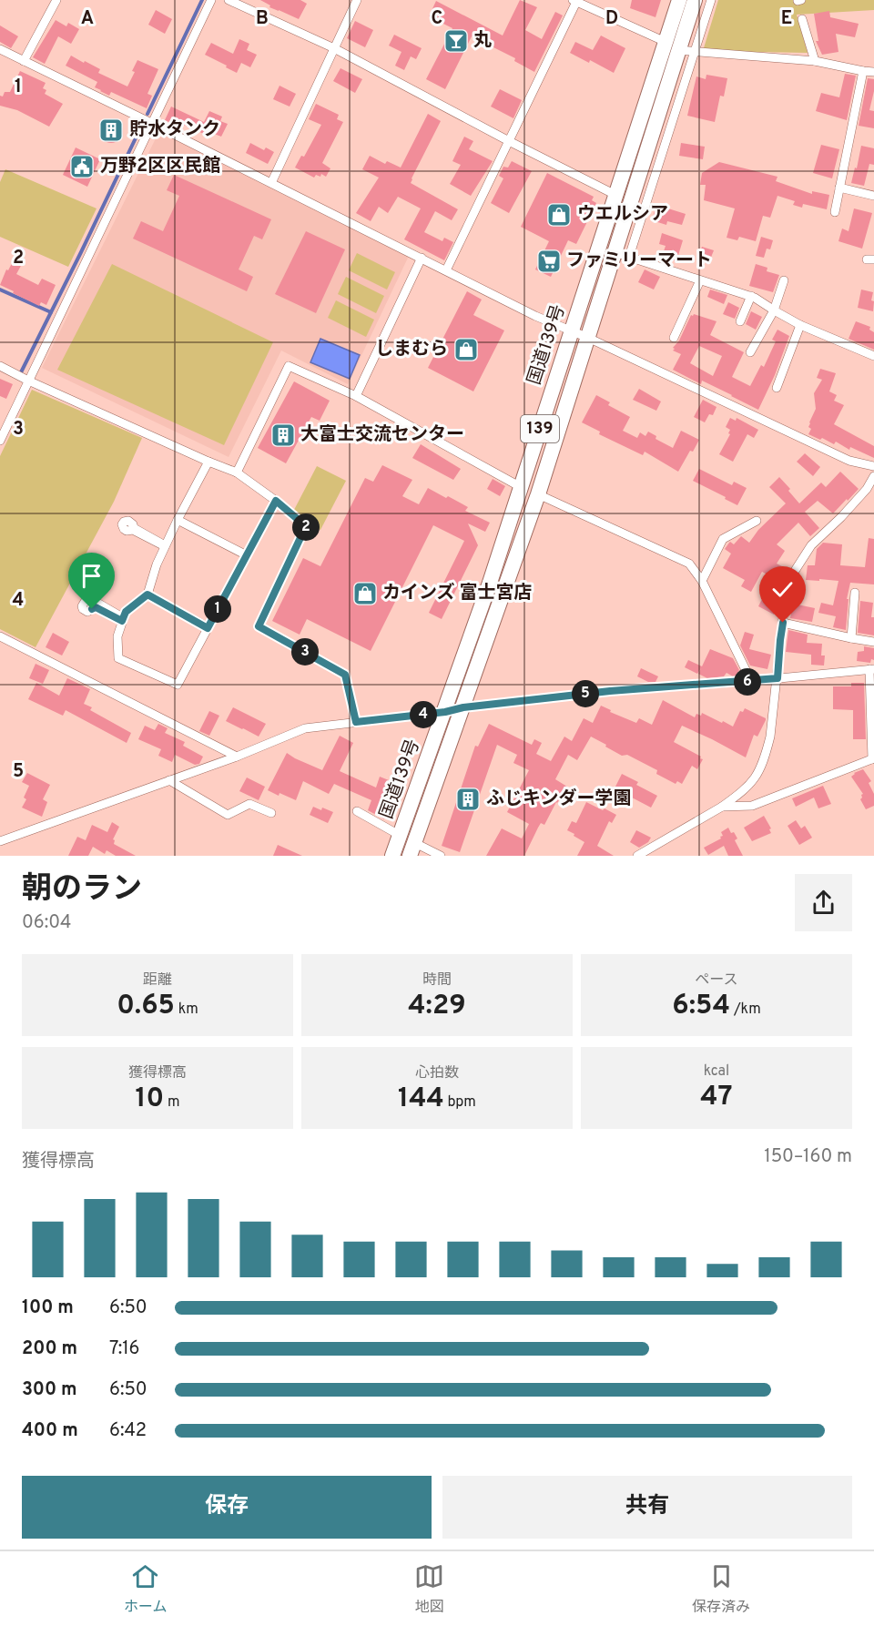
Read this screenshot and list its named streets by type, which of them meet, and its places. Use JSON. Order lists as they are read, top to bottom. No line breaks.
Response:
{"streets":{"highway":["国道139号","139"]},"places":{"bar":["丸"],"building":["貯水タンク","大富士交流センター","ふじキンダー学園"],"public building":["万野2区区民館"],"shop":["ウエルシア","しまむら","カインズ 富士宮店"],"supermarket":["ファミリーマート"]},"page":{"pins":["2","1","3","6","5","4"],"heading":["朝のラン","06:04"],"stats":[["距離","0.65 km"],["時間","4:29"],["ペース","6:54 /km"],["獲得標高","10 m"],["心拍数","144 bpm"],["kcal","47"]],"chart":["獲得標高","150–160 m"],"list":[{"name":"100 m","note":"6:50"},{"name":"200 m","note":"7:16"},{"name":"300 m","note":"6:50"},{"name":"400 m","note":"6:42"}],"buttons":["保存","共有"],"tabs":["ホーム","地図","保存済み"]},"grid":{"columns":["A","B","C","D","E"],"rows":["1","2","3","4","5"]}}
